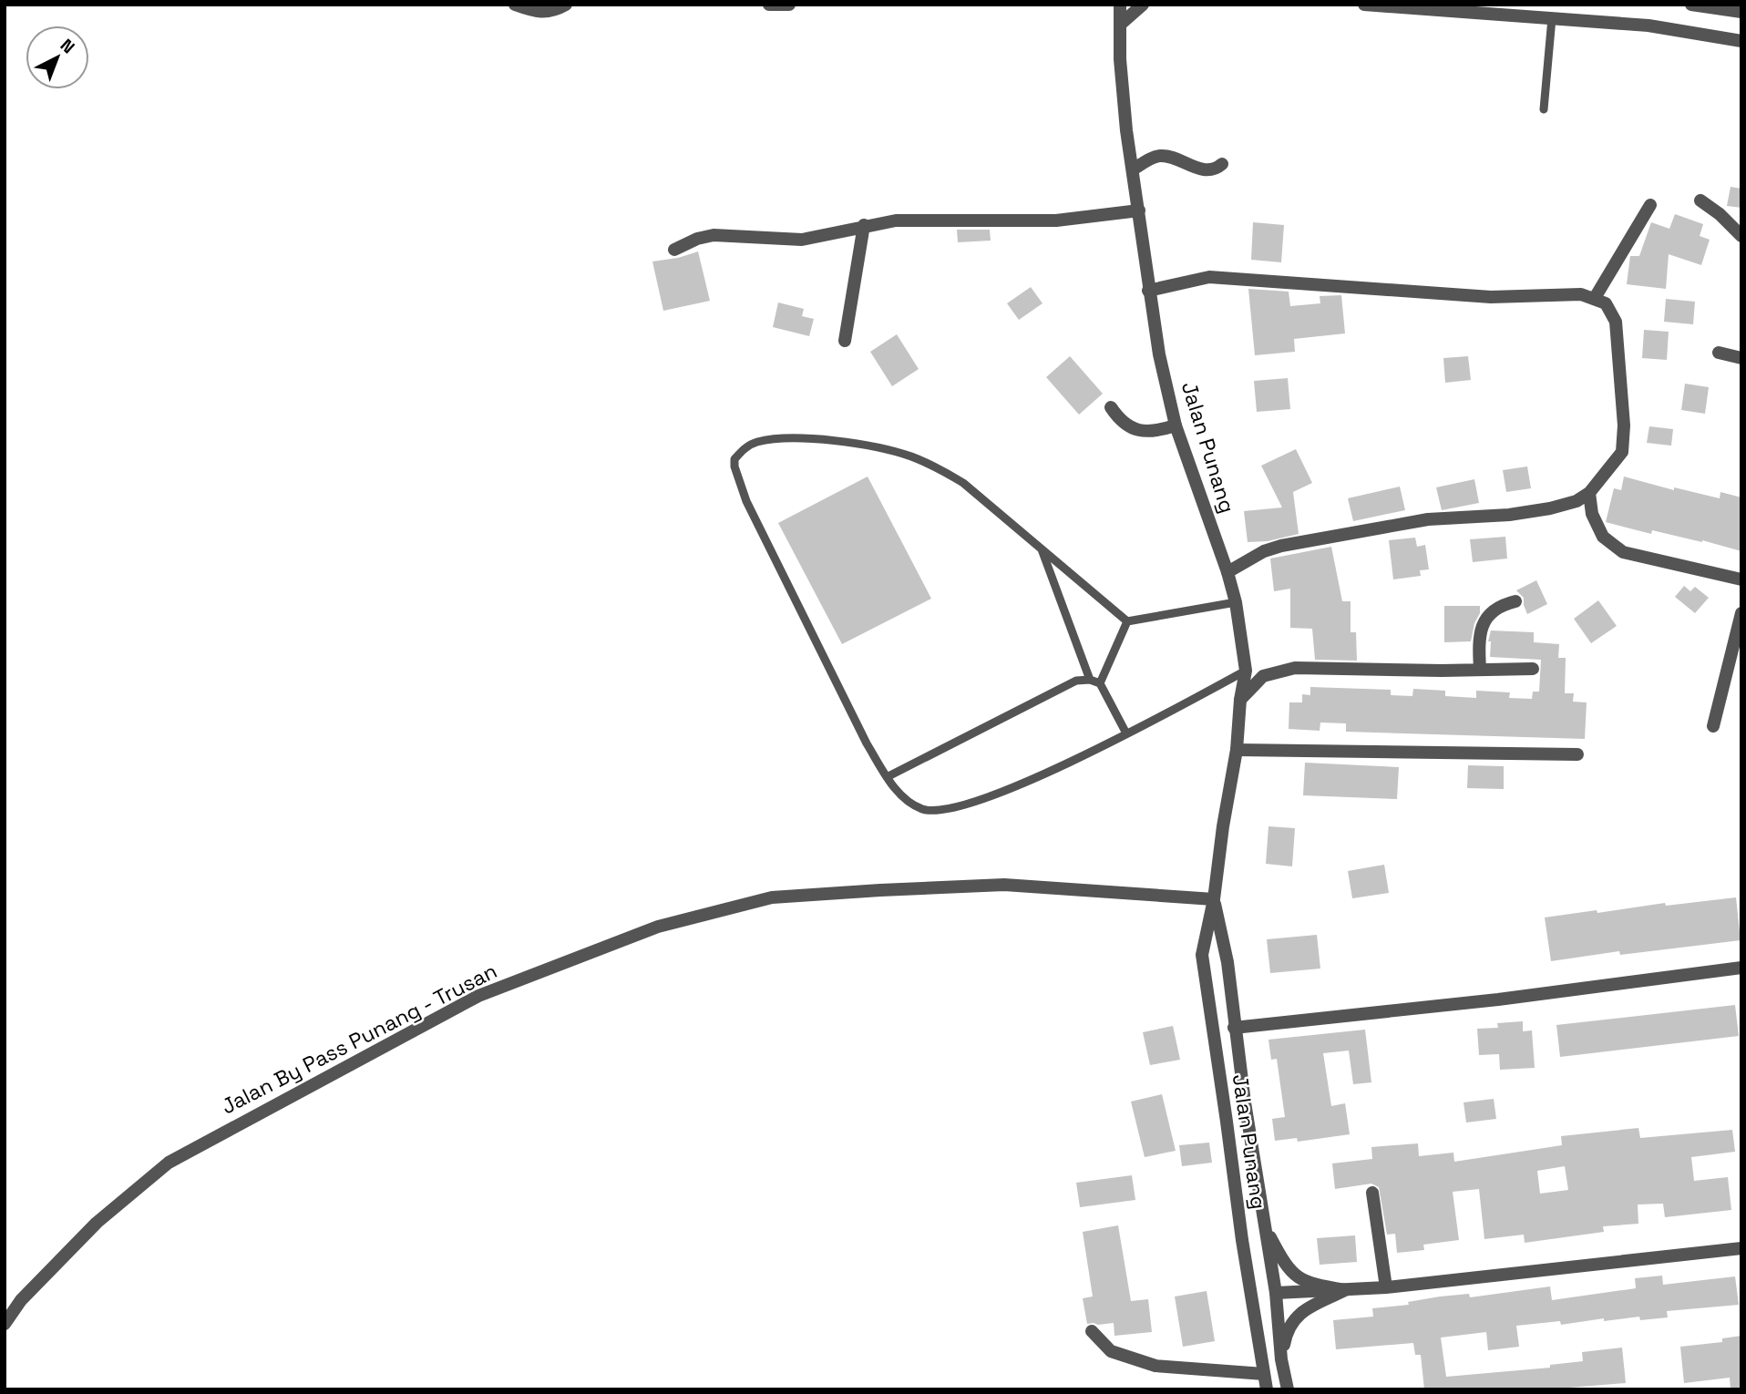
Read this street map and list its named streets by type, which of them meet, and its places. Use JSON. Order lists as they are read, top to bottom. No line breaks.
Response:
{"streets":{"street":["Jalan Punang","Jalan By Pass Punang - Trusan"]},"crossings":[["Jalan Punang","Jalan By Pass Punang - Trusan"]],"north":"top right"}
